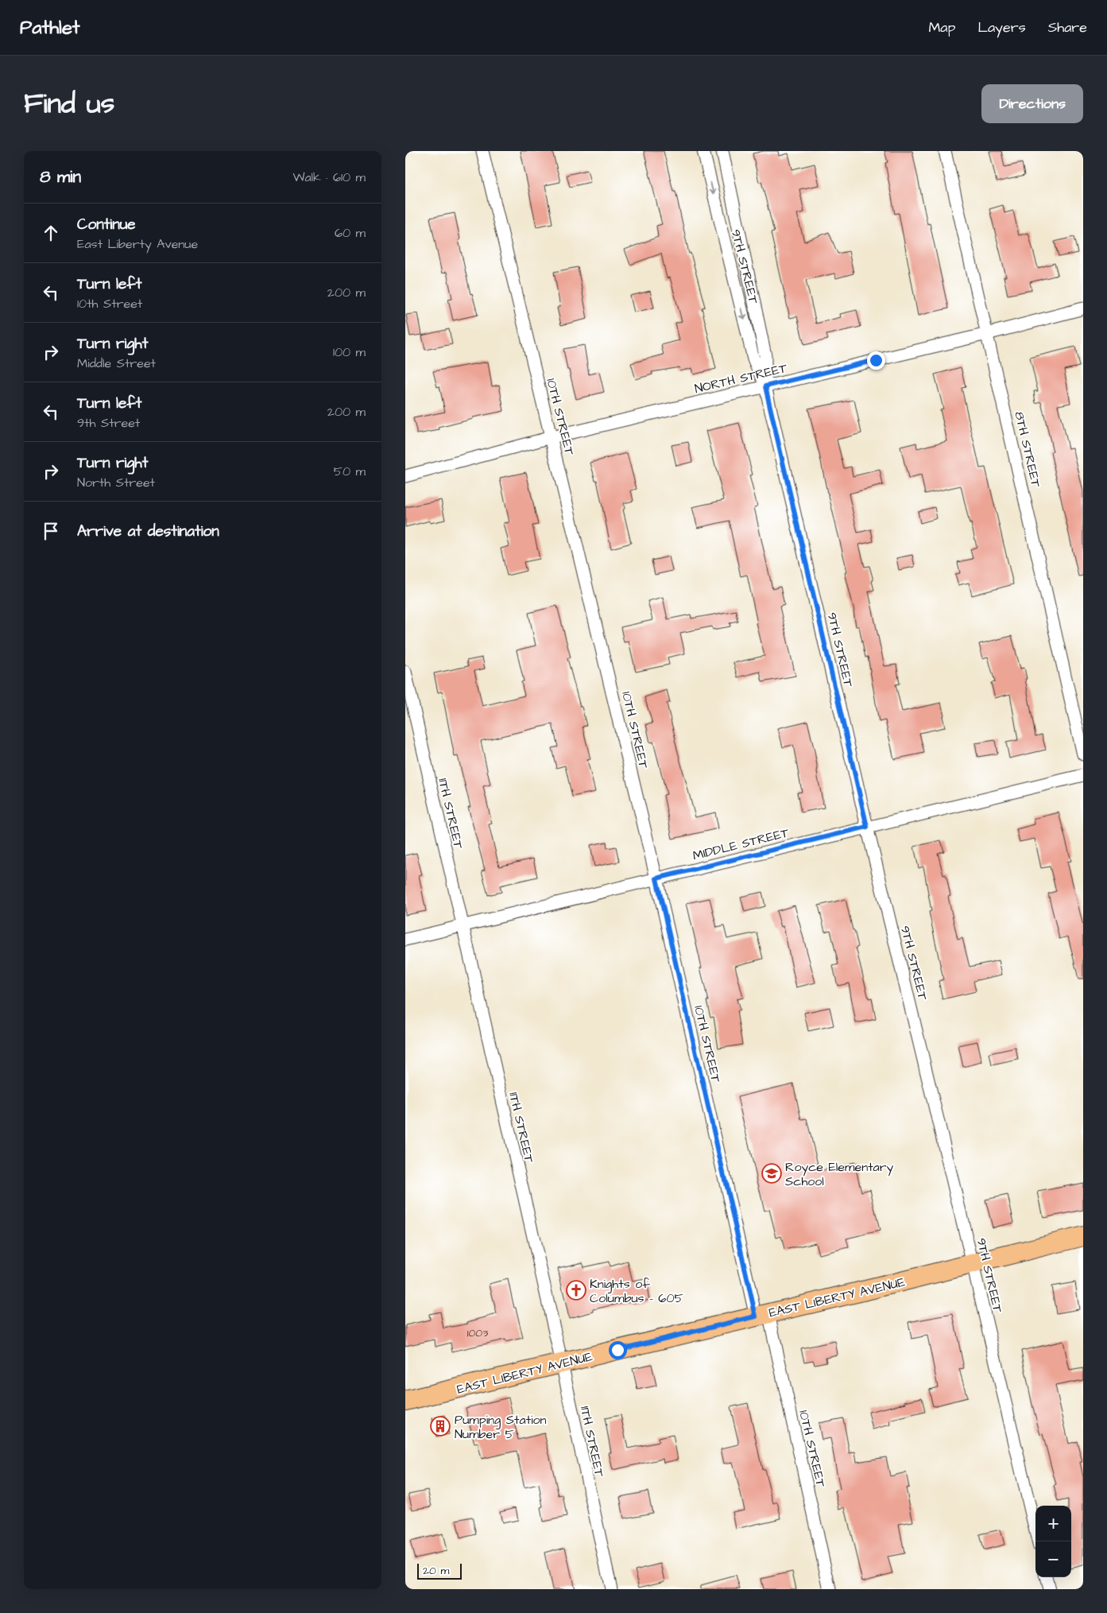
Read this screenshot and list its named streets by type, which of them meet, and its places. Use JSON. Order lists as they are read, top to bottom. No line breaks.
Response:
{"streets":{"main road":["EAST LIBERTY AVENUE"],"street":["9TH STREET","NORTH STREET","10TH STREET","8TH STREET","11TH STREET","MIDDLE STREET"]},"crossings":[["9TH STREET","NORTH STREET"],["9TH STREET","MIDDLE STREET"],["9TH STREET","EAST LIBERTY AVENUE"],["NORTH STREET","10TH STREET"],["NORTH STREET","8TH STREET"],["10TH STREET","MIDDLE STREET"],["10TH STREET","EAST LIBERTY AVENUE"],["11TH STREET","MIDDLE STREET"],["11TH STREET","EAST LIBERTY AVENUE"]],"places":{"school or university":["Royce Elementary School"],"church":["Knights of Columbus - 605"],"building":["Pumping Station Number 5"]},"house_numbers":["1003"],"scale_bar":"20 m","page":{"header":"Pathlet","nav":["Map","Layers","Share"],"title":"Find us","buttons":"Directions","heading":["8 min","Walk · 610 m"],"list":[["Continue","East Liberty Avenue","60 m"],["Turn left","10th Street","200 m"],["Turn right","Middle Street","100 m"],["Turn left","9th Street","200 m"],["Turn right","North Street","50 m"],"Arrive at destination"],"map_buttons":["+","−"],"scale":"20 m"}}
